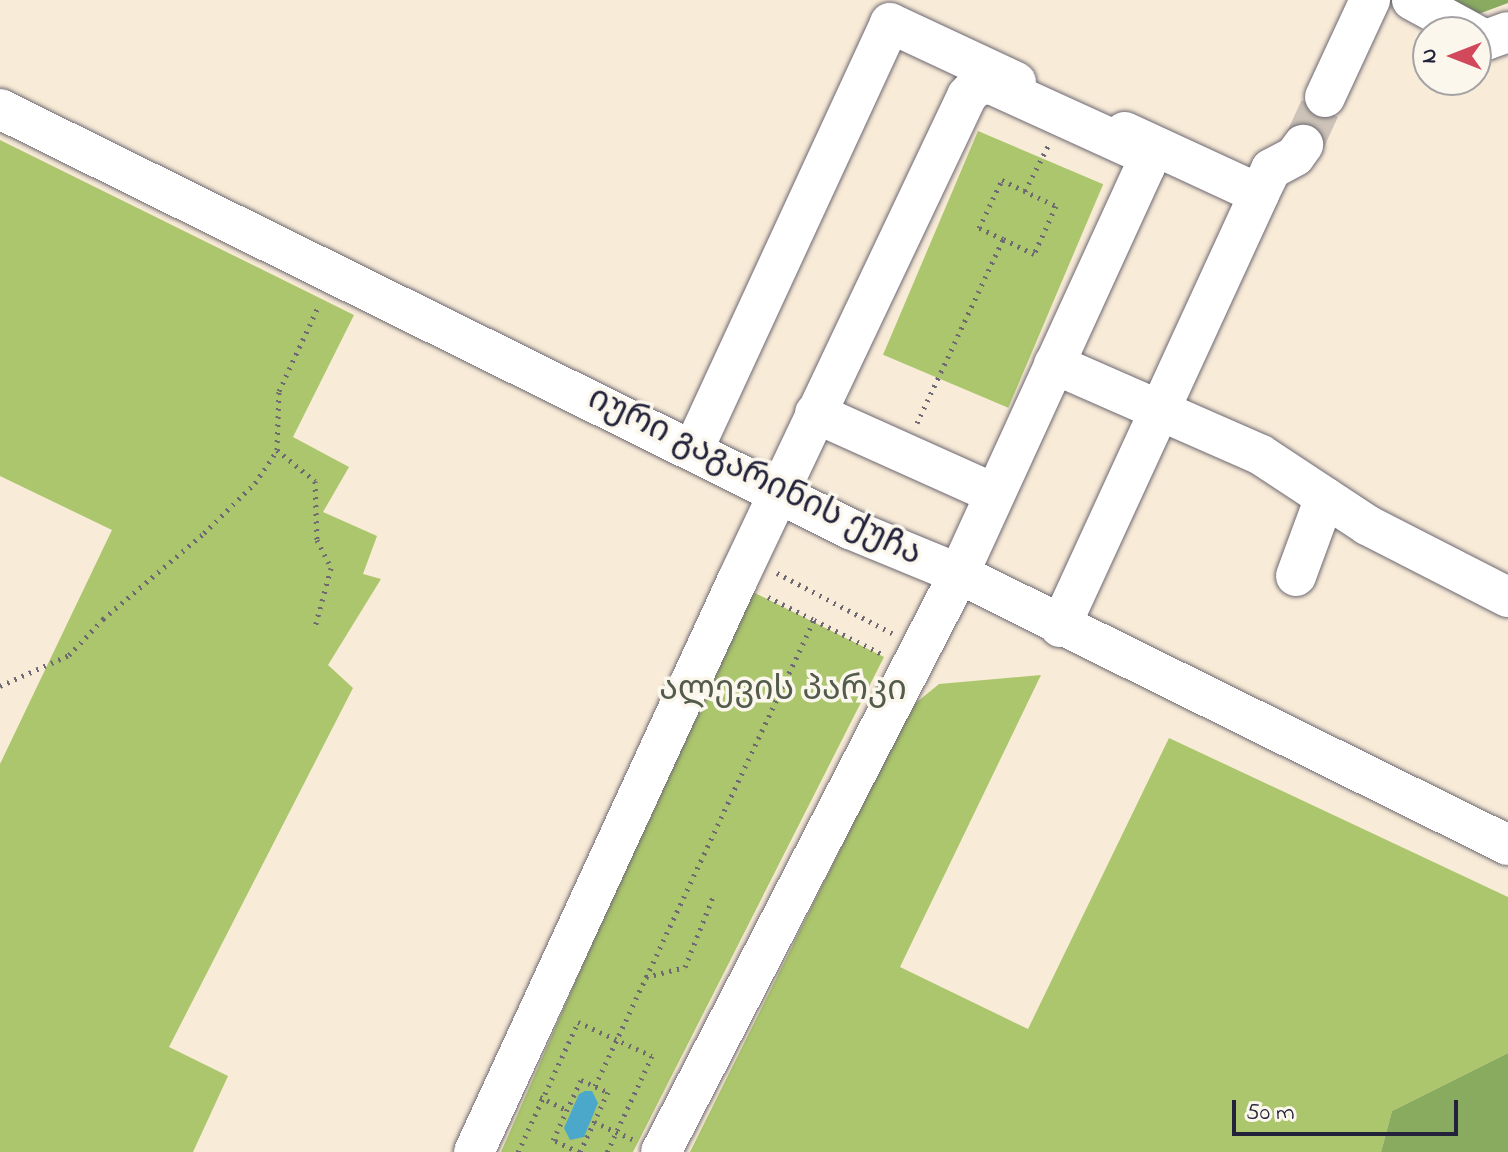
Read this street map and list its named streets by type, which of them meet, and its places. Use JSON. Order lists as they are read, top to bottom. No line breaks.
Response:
{"streets":{"street":["იური გაგარინის ქუჩა"]},"parks":["ალევის პარკი"],"scale_bar":"50 m","north":"left"}
